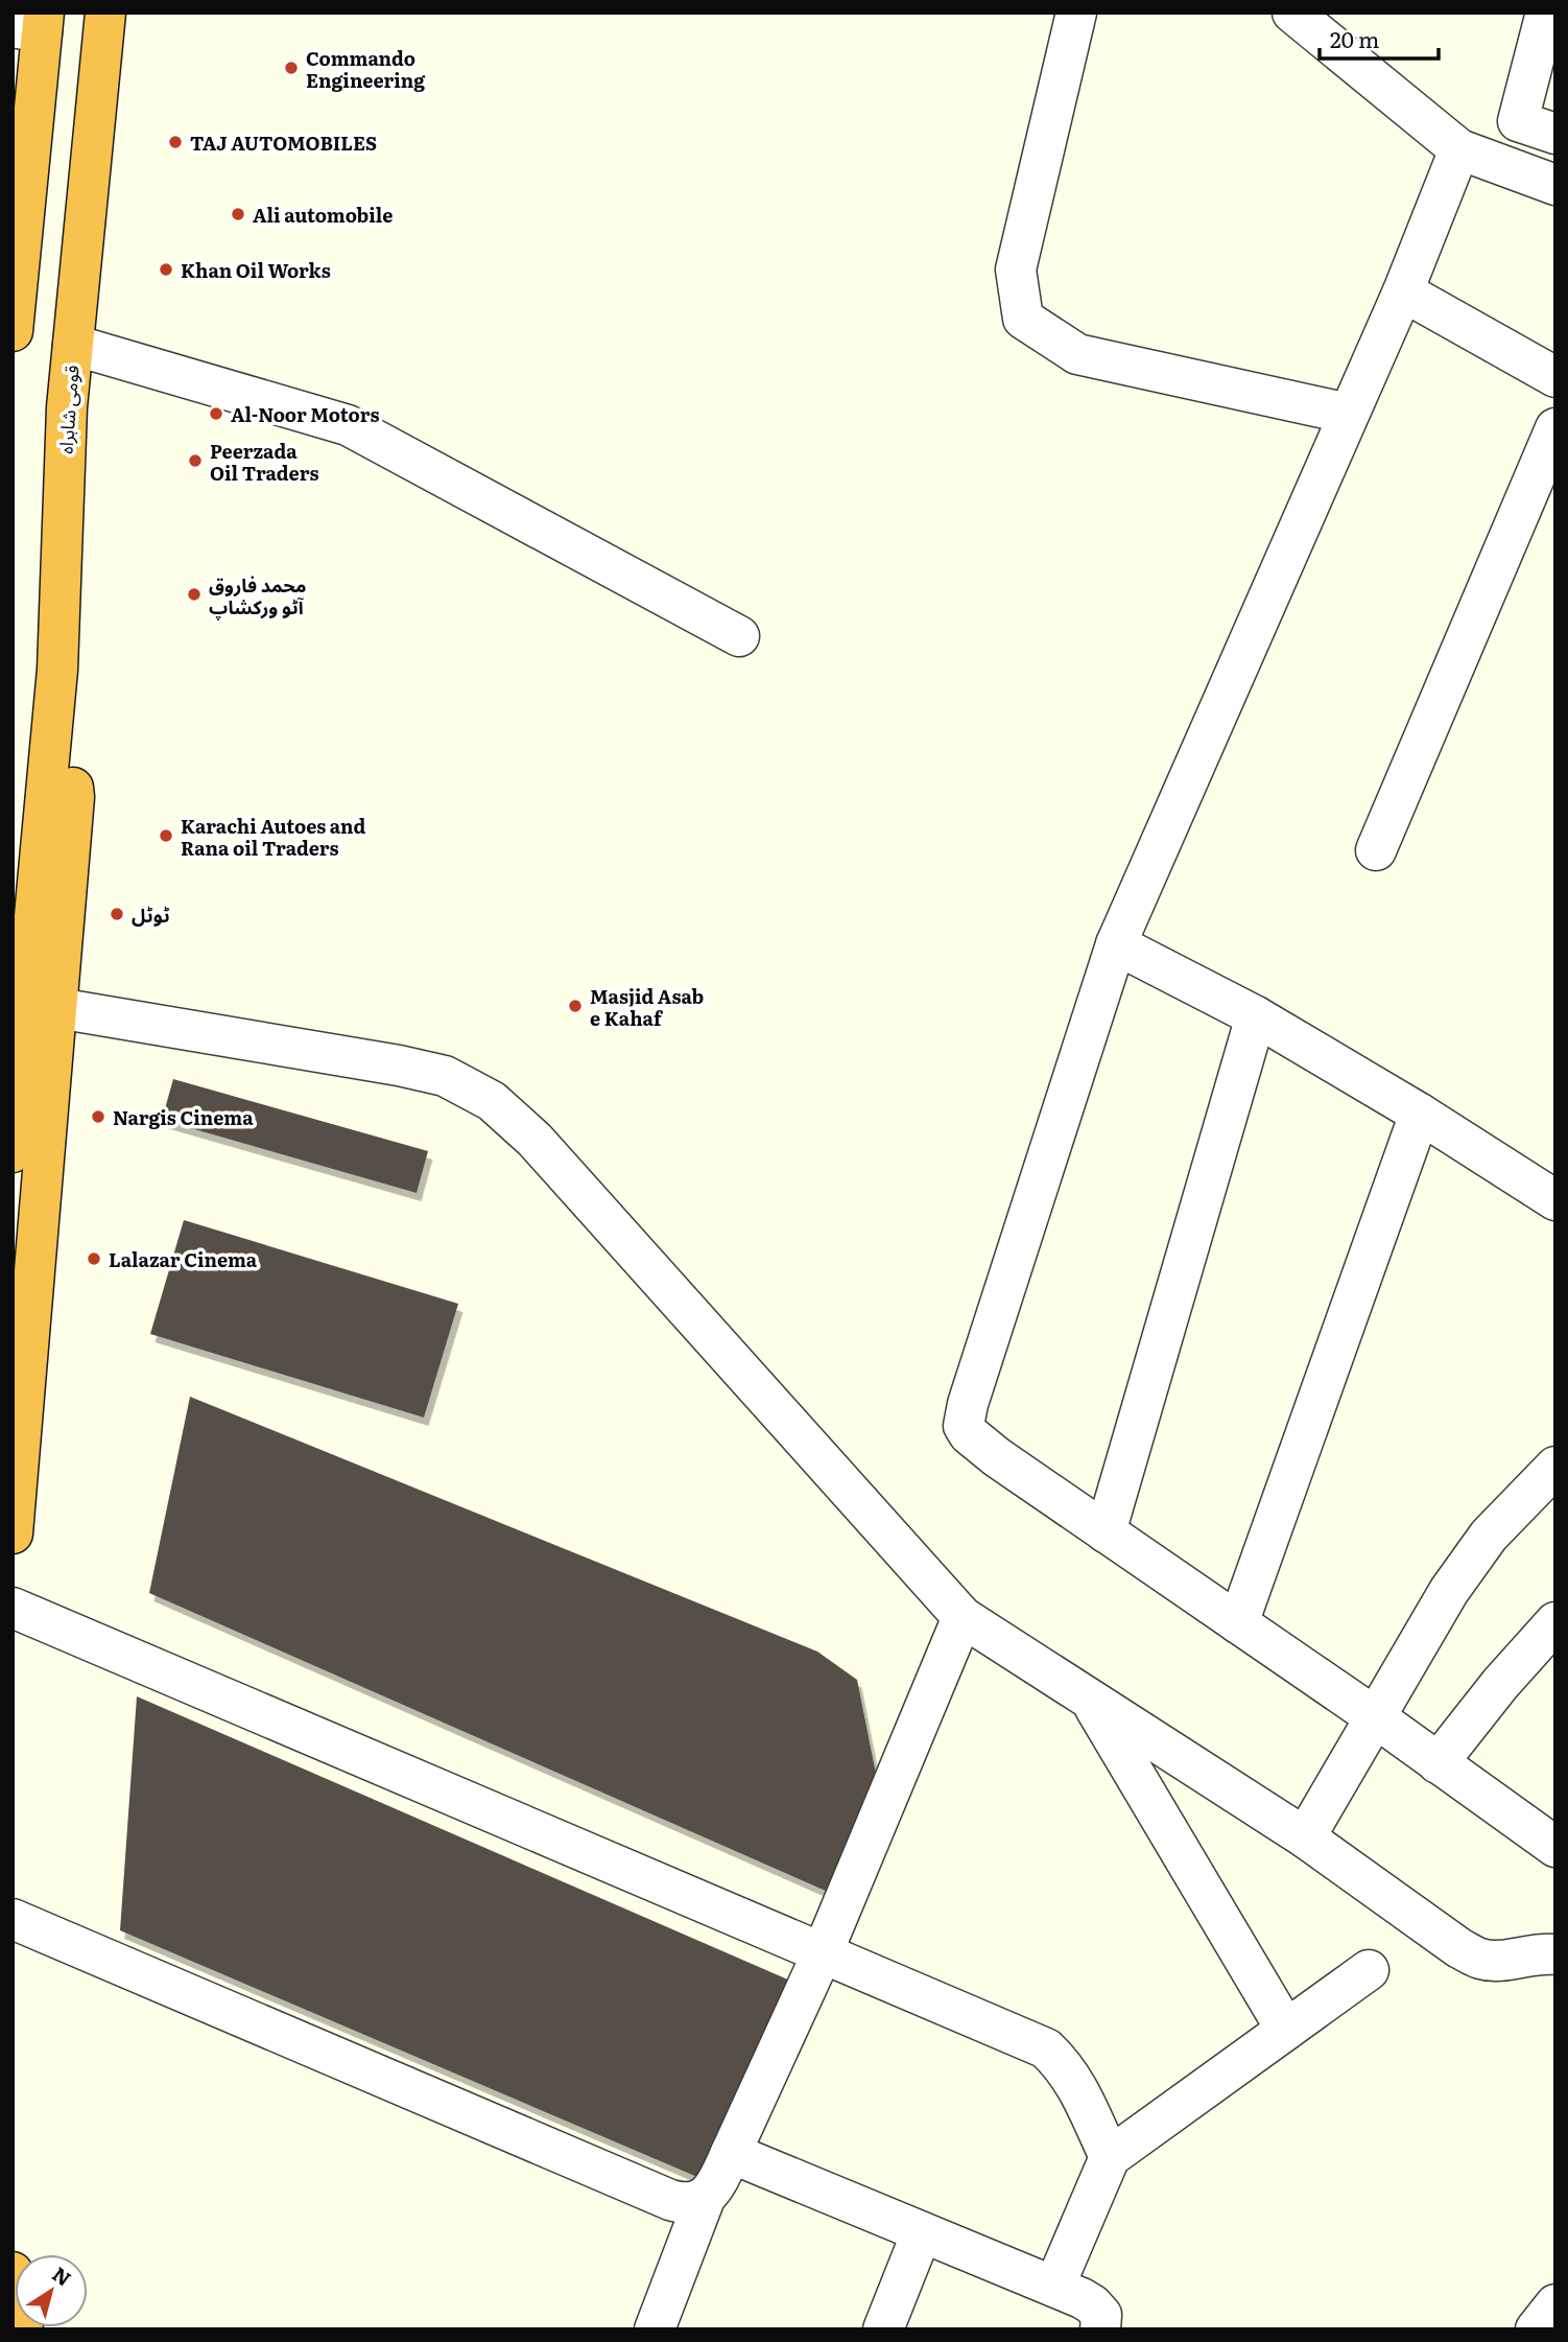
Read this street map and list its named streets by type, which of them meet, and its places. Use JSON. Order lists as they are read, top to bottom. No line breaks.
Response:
{"streets":{"highway":["قومی شاہراہ"]},"places":["Commando Engineering","TAJ AUTOMOBILES","Ali automobile","Khan Oil Works","Al-Noor Motors","Peerzada Oil Traders","محمد فاروق آٹو ورکشاپ","Karachi Autoes and Rana oil Traders","ٹوٹل","Masjid Asab e Kahaf","Nargis Cinema","Lalazar Cinema"],"scale_bar":"20 m","north":"top right"}
